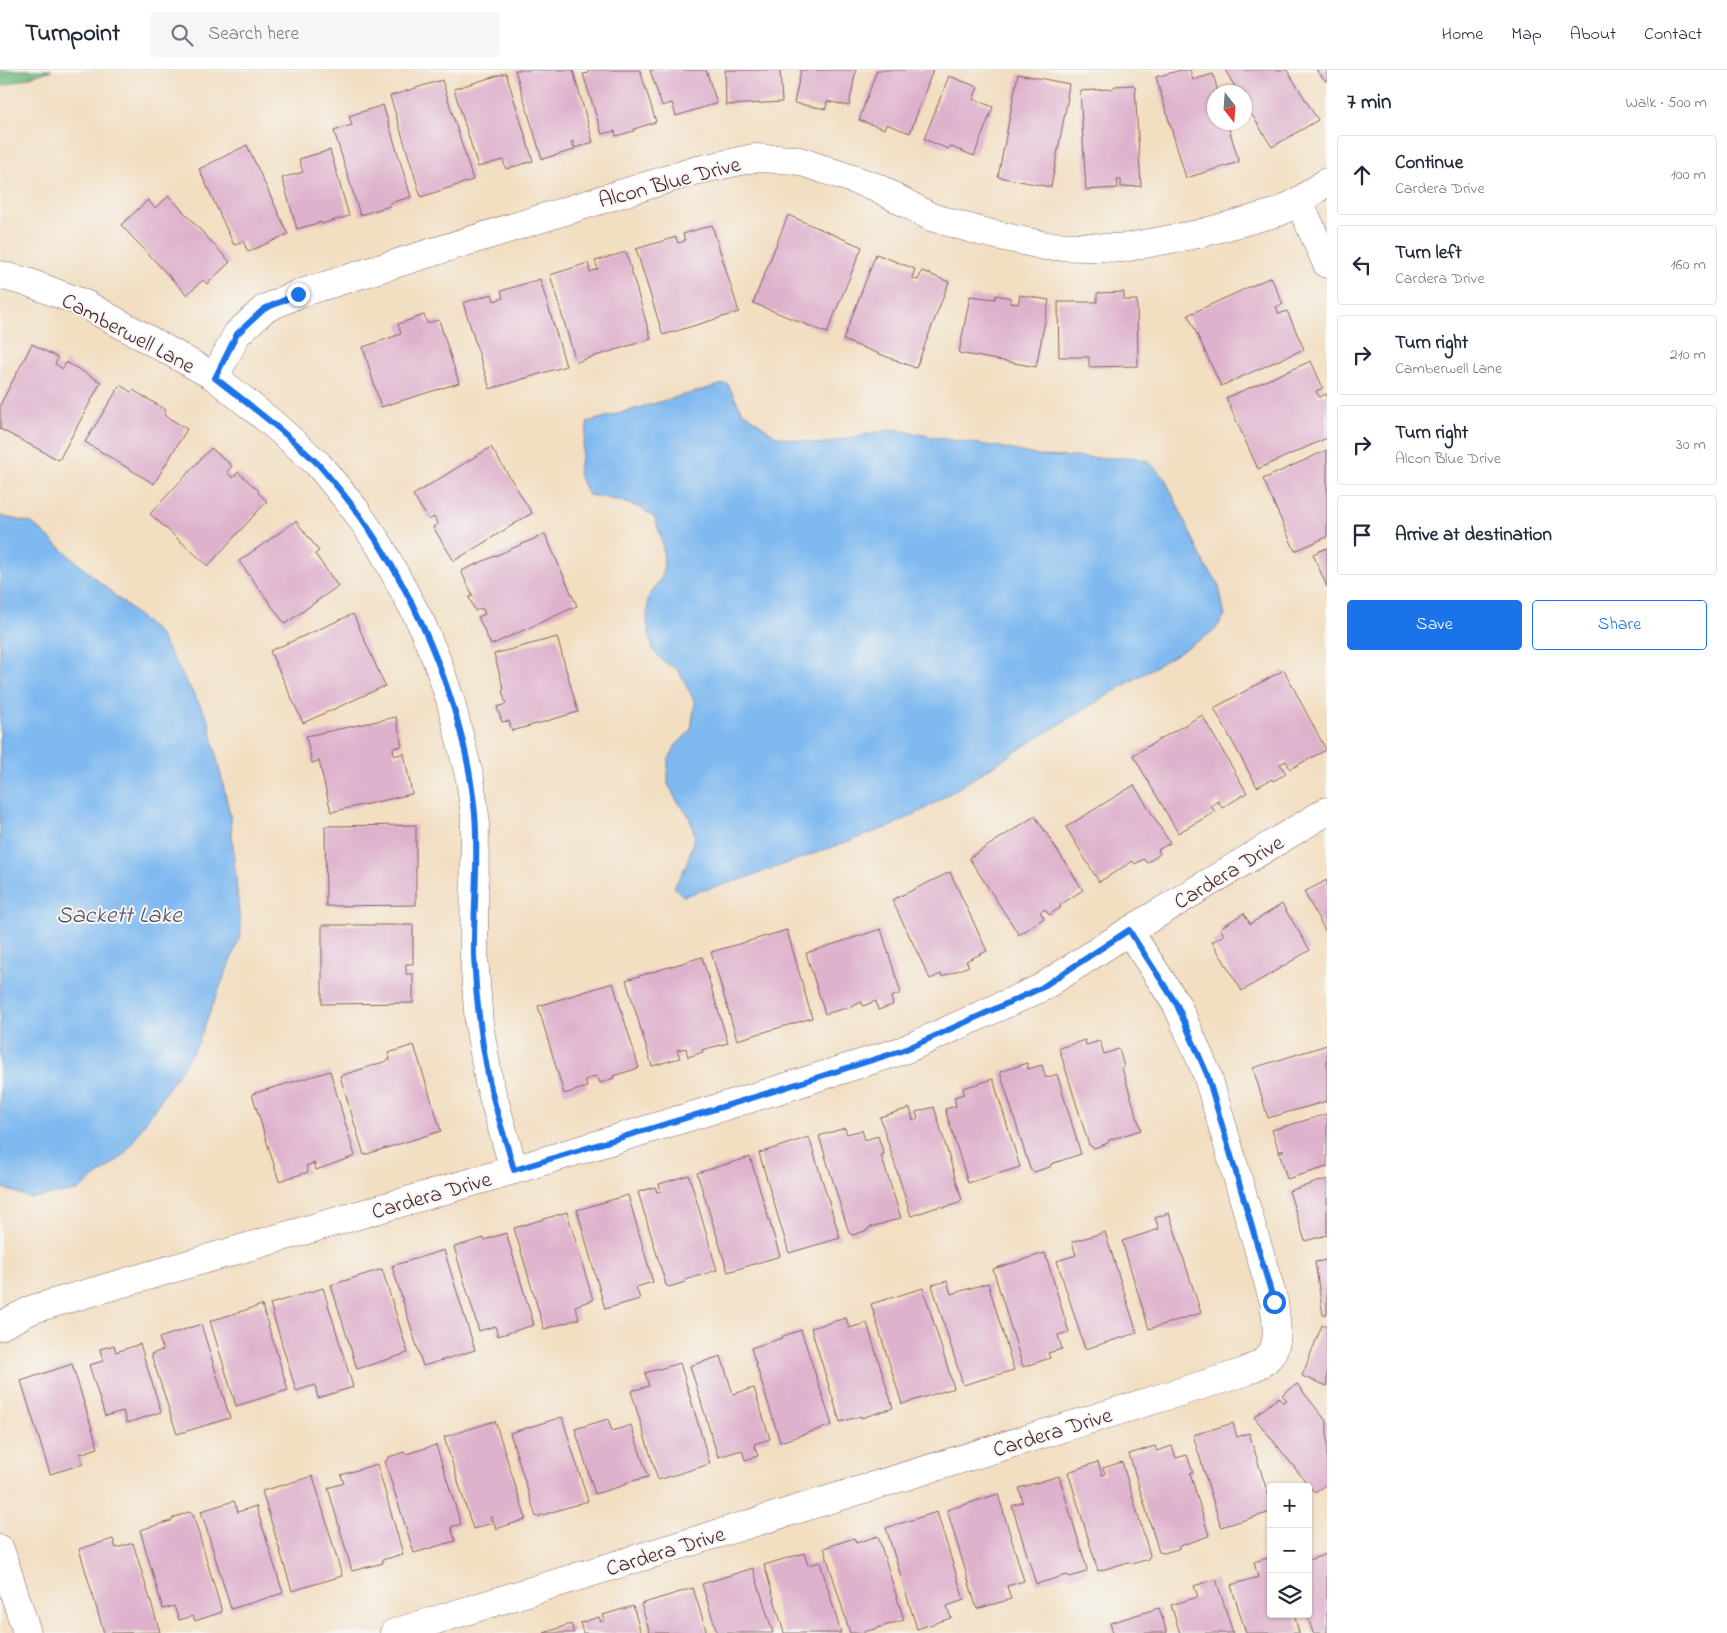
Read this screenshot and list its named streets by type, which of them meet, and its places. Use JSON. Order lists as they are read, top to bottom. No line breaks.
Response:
{"streets":{"street":["Alcon Blue Drive","Camberwell Lane","Cardera Drive"]},"crossings":[["Alcon Blue Drive","Camberwell Lane"],["Camberwell Lane","Cardera Drive"]],"water":["Sackett Lake"],"north":"bottom","page":{"header":"Turnpoint","search":"Search here","nav":["Home","Map","About","Contact"],"heading":["7 min","Walk · 500 m"],"list":[["Continue","Cardera Drive","100 m"],["Turn left","Cardera Drive","160 m"],["Turn right","Camberwell Lane","210 m"],["Turn right","Alcon Blue Drive","30 m"],"Arrive at destination"],"buttons":["Save","Share"],"map_buttons":["+","−"]}}
